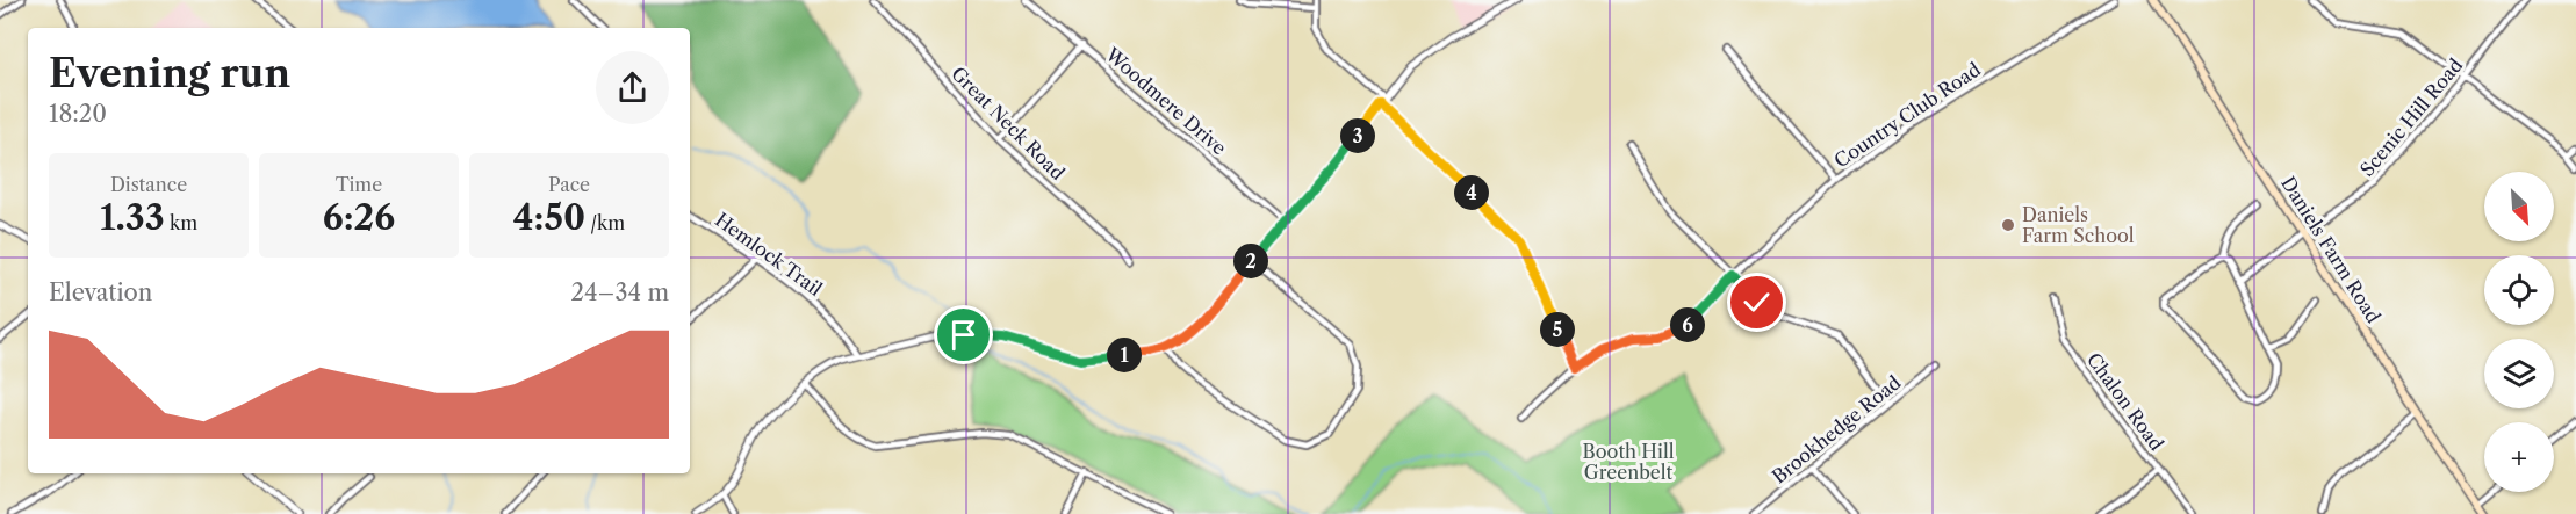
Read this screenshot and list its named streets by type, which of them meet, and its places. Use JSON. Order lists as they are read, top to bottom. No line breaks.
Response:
{"streets":{"main road":["Daniels Farm Road"],"street":["Woodmere Drive","Country Club Road","Scenic Hill Road","Great Neck Road","Hemlock Trail","Chalon Road","Brookhedge Road"]},"crossings":[["Scenic Hill Road","Daniels Farm Road"]],"parks":["Booth Hill Greenbelt"],"places":["Daniels Farm School"],"north":"bottom right","page":{"heading":["Evening run","18:20"],"pins":["3","4","2","6","5","1"],"stats":[["Distance","1.33 km"],["Time","6:26"],["Pace","4:50 /km"]],"map_buttons":"+","chart":["Elevation","24–34 m"]}}
